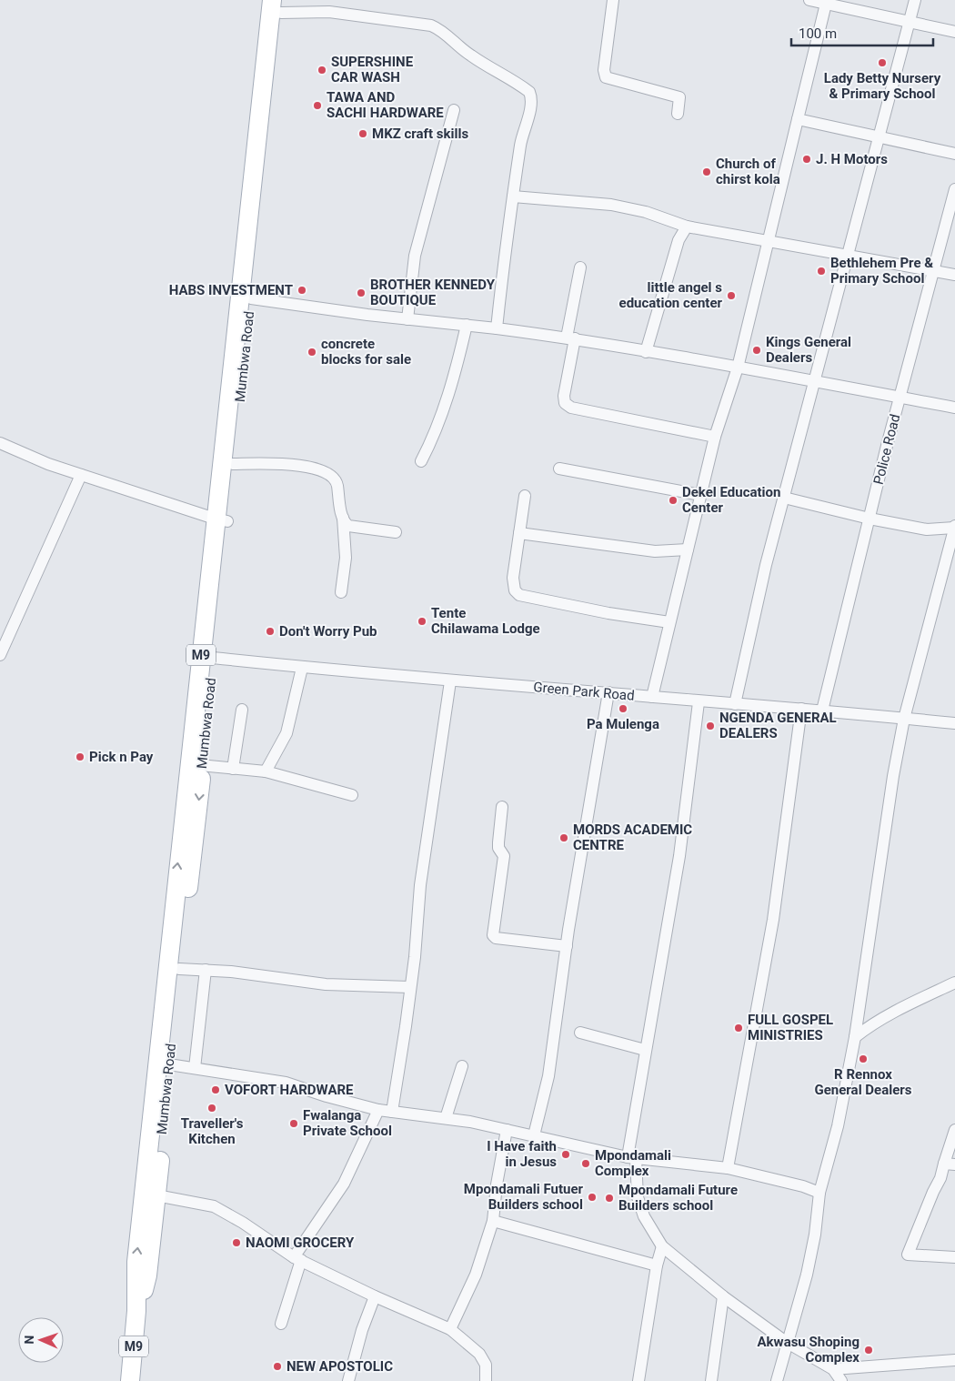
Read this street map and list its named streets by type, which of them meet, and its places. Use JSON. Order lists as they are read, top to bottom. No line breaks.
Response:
{"streets":{"main road":["Mumbwa Road","M9"],"street":["Police Road","Green Park Road"]},"crossings":[["Mumbwa Road","Green Park Road"],["Police Road","Green Park Road"]],"places":["Lady Betty Nursery & Primary School","SUPERSHINE CAR WASH","TAWA AND SACHI HARDWARE","MKZ craft skills","J. H Motors","Church of chirst kola","Bethlehem Pre & Primary School","HABS INVESTMENT","BROTHER KENNEDY BOUTIQUE","little angel s education center","Kings General Dealers","concrete blocks for sale","Dekel Education Center","Tente Chilawama Lodge","Don't Worry Pub","Pa Mulenga","NGENDA GENERAL DEALERS","Pick n Pay","MORDS ACADEMIC CENTRE","FULL GOSPEL MINISTRIES","R Rennox General Dealers","VOFORT HARDWARE","Traveller's Kitchen","Fwalanga Private School","I Have faith in Jesus","Mpondamali Complex","Mpondamali Futuer Builders school","Mpondamali Future Builders school","NAOMI GROCERY","Akwasu Shoping Complex","NEW APOSTOLIC"],"scale_bar":"100 m","north":"left"}
